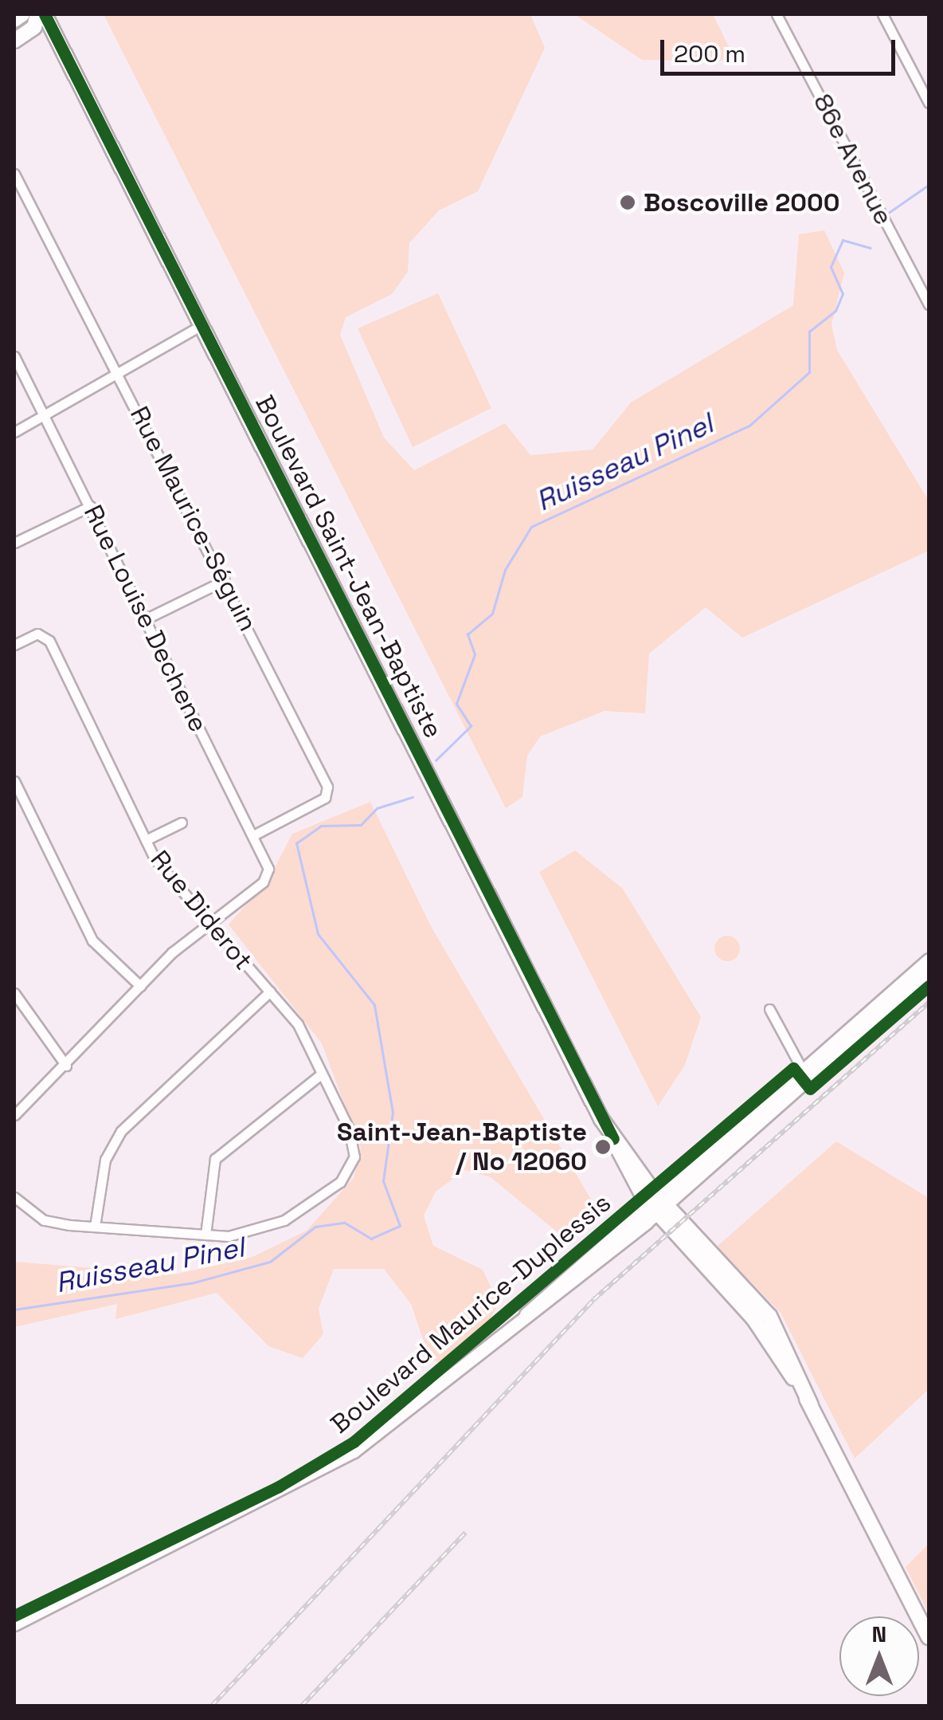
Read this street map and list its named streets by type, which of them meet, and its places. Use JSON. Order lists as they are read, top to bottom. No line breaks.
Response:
{"streets":{"main road":["Boulevard Saint-Jean-Baptiste"],"street":["86e Avenue","Rue Maurice-Séguin","Rue Louise Dechene","Rue Diderot","Boulevard Maurice-Duplessis"]},"crossings":[["Rue Maurice-Séguin","Rue Louise Dechene"],["Boulevard Saint-Jean-Baptiste","Boulevard Maurice-Duplessis"],["Rue Louise Dechene","Rue Diderot"]],"water":["Ruisseau Pinel"],"places":["Boscoville 2000","Saint-Jean-Baptiste / No 12060"],"scale_bar":"200 m","north":"top"}
